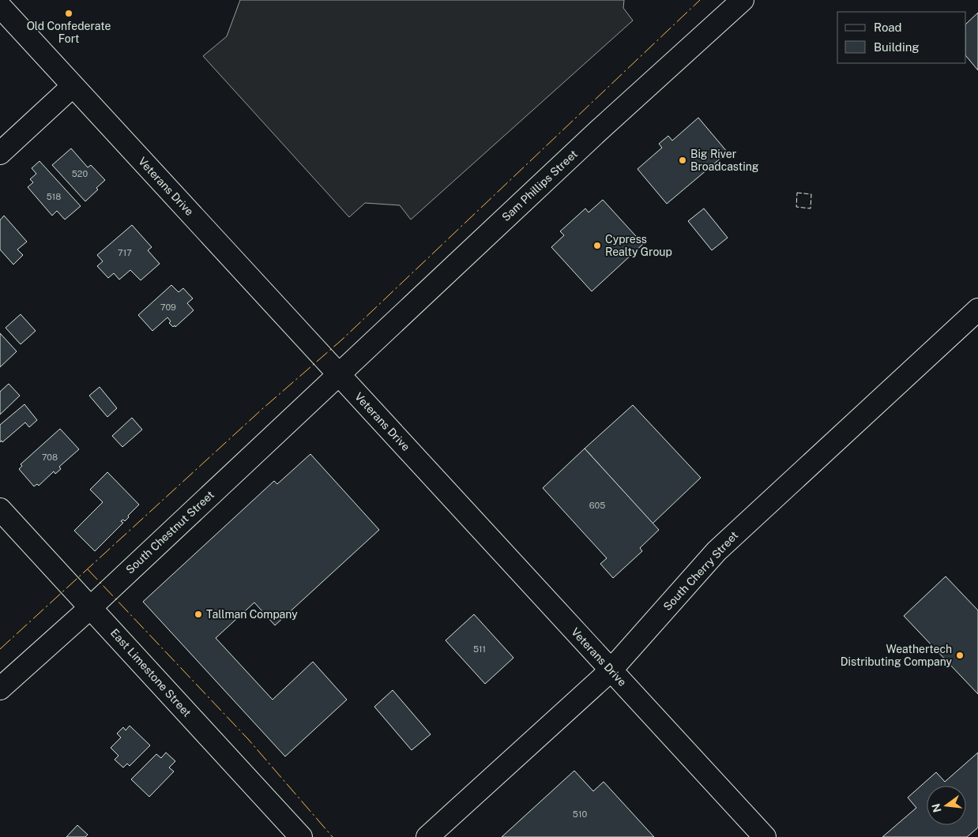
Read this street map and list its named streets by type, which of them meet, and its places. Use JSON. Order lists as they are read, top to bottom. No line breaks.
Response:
{"streets":{"street":["Sam Phillips Street","Veterans Drive","South Chestnut Street","South Cherry Street","East Limestone Street"]},"crossings":[["Sam Phillips Street","Veterans Drive"],["Sam Phillips Street","South Chestnut Street"],["Veterans Drive","South Chestnut Street"],["Veterans Drive","South Cherry Street"],["South Chestnut Street","East Limestone Street"]],"places":["Old Confederate Fort","Big River Broadcasting","Cypress Realty Group","Tallman Company","Weathertech Distributing Company"],"house_numbers":["520","518","717","709","708","605","511","510"],"legend":["Road","Building"],"north":"left"}
